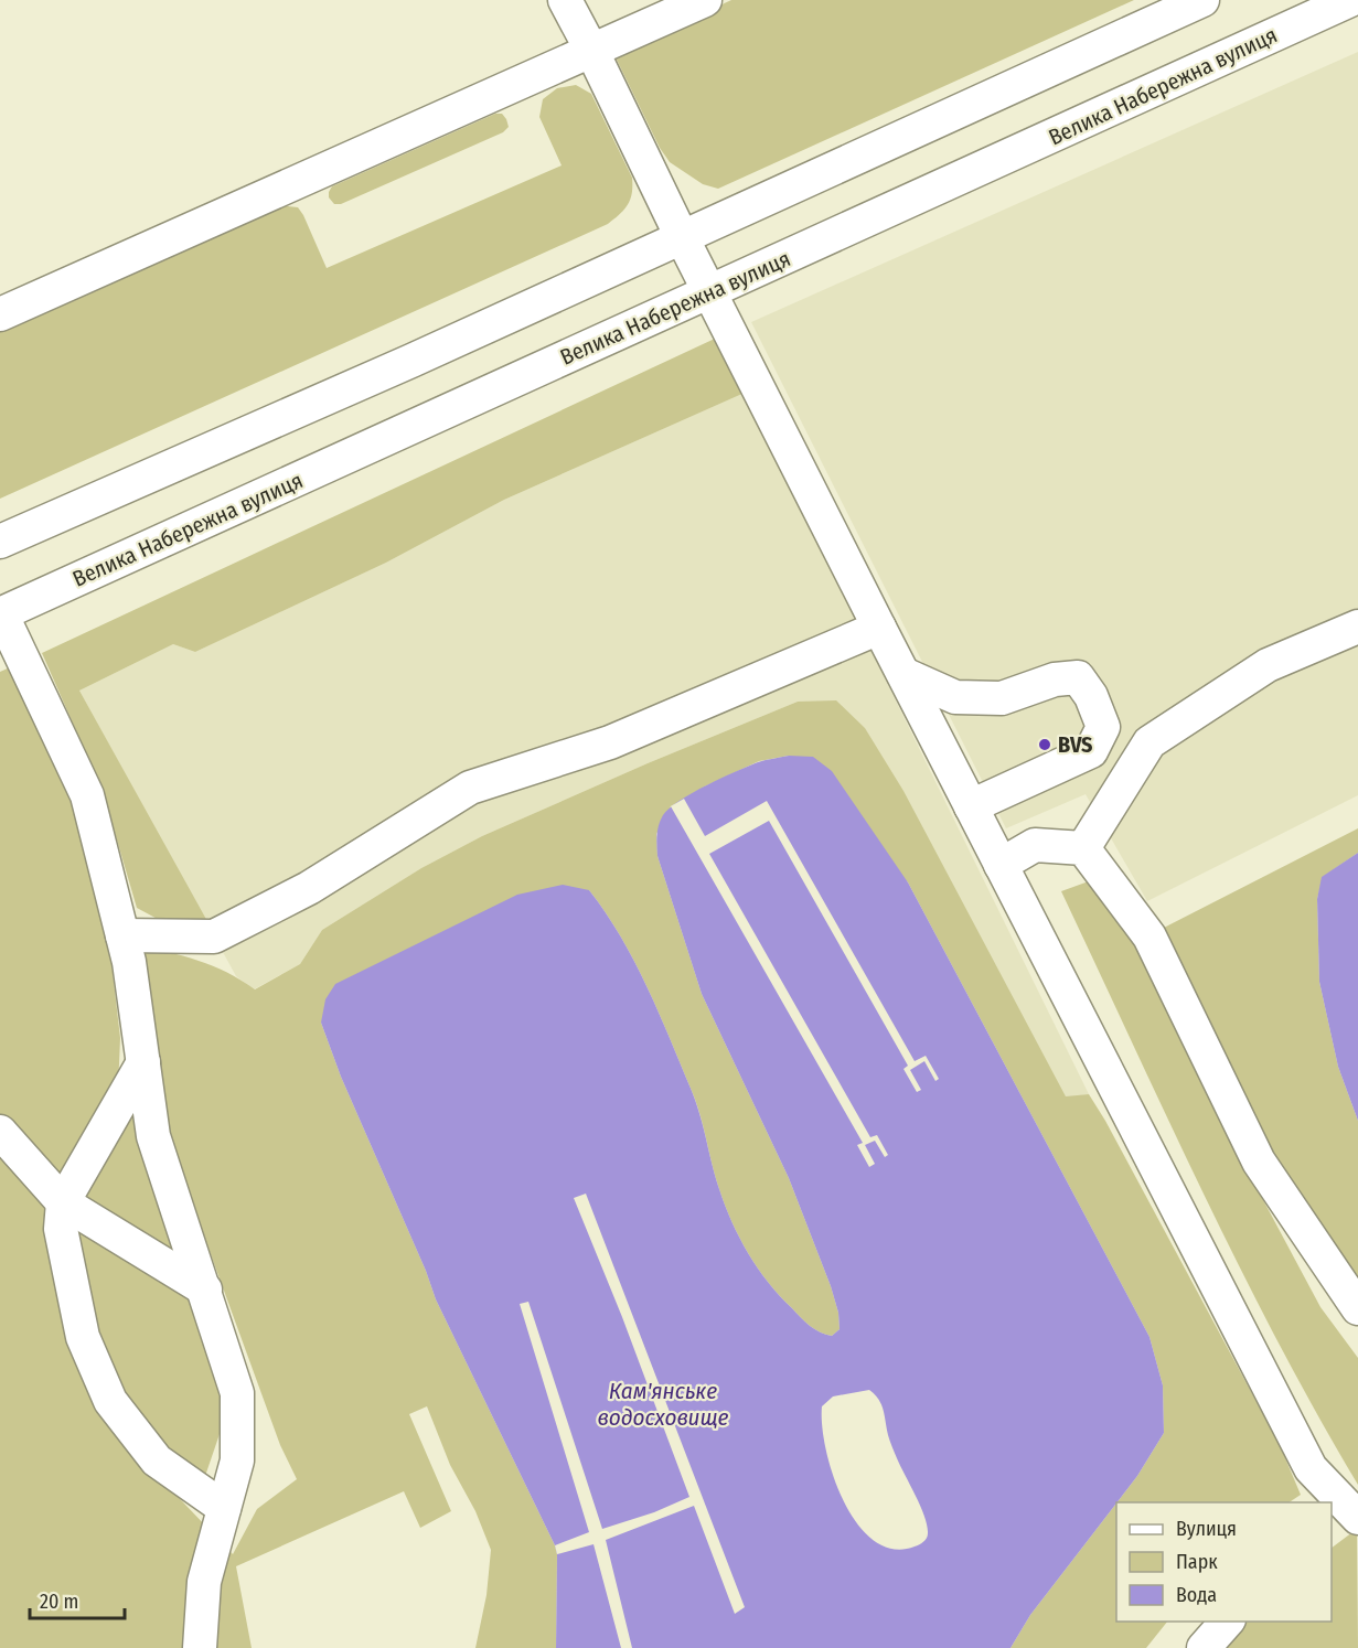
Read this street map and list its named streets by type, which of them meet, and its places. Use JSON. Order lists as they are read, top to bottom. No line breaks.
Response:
{"streets":{"street":["Велика Набережна вулиця"]},"water":["Кам'янське водосховище"],"places":["BVS"],"legend":["Вулиця","Парк","Вода"],"scale_bar":"20 m"}
